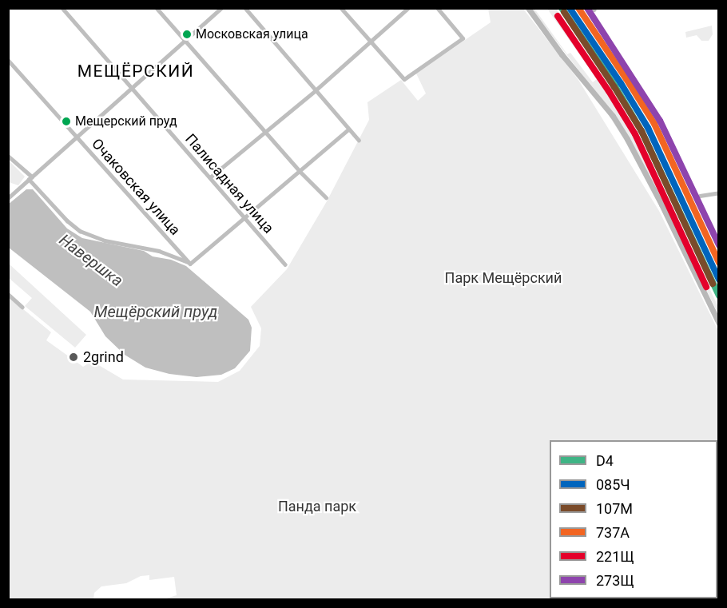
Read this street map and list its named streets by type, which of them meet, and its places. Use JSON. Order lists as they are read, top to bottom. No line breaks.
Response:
{"streets":{"street":["Палисадная улица","Очаковская улица"]},"districts":["МЕЩЁРСКИЙ"],"water":["Навершка","Мещёрский пруд"],"parks":["Парк Мещёрский","Панда парк"],"places":["Московская улица","Мещерский пруд","2grind"],"lines":["transit line D4","transit line 085Ч","transit line 737А","transit line 273Щ","transit line 107М","transit line 221Щ"],"legend":["D4","085Ч","107М","737А","221Щ","273Щ"]}
